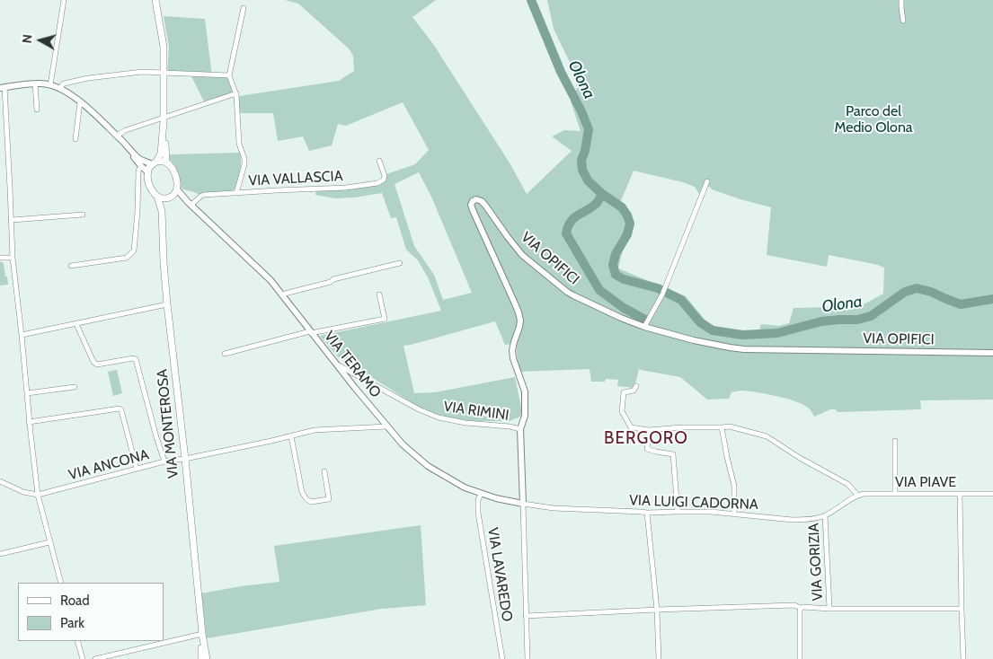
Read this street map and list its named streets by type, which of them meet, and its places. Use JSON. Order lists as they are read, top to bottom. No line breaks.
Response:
{"streets":{"main road":["VIA MONTEROSA"],"street":["VIA VALLASCIA","VIA OPIFICI","VIA TERAMO","VIA RIMINI","VIA ANCONA","VIA PIAVE","VIA LUIGI CADORNA","VIA GORIZIA","VIA LAVAREDO"]},"crossings":[["VIA VALLASCIA","VIA TERAMO"],["VIA OPIFICI","VIA TERAMO"],["VIA OPIFICI","VIA RIMINI"],["VIA OPIFICI","VIA LUIGI CADORNA"],["VIA TERAMO","VIA RIMINI"],["VIA TERAMO","VIA MONTEROSA"],["VIA TERAMO","VIA ANCONA"],["VIA TERAMO","VIA LUIGI CADORNA"],["VIA TERAMO","VIA LAVAREDO"],["VIA MONTEROSA","VIA ANCONA"],["VIA PIAVE","VIA LUIGI CADORNA"],["VIA LUIGI CADORNA","VIA GORIZIA"]],"districts":["BERGORO"],"water":["Olona"],"parks":["Parco del Medio Olona"],"legend":["Road","Park"],"north":"left"}
